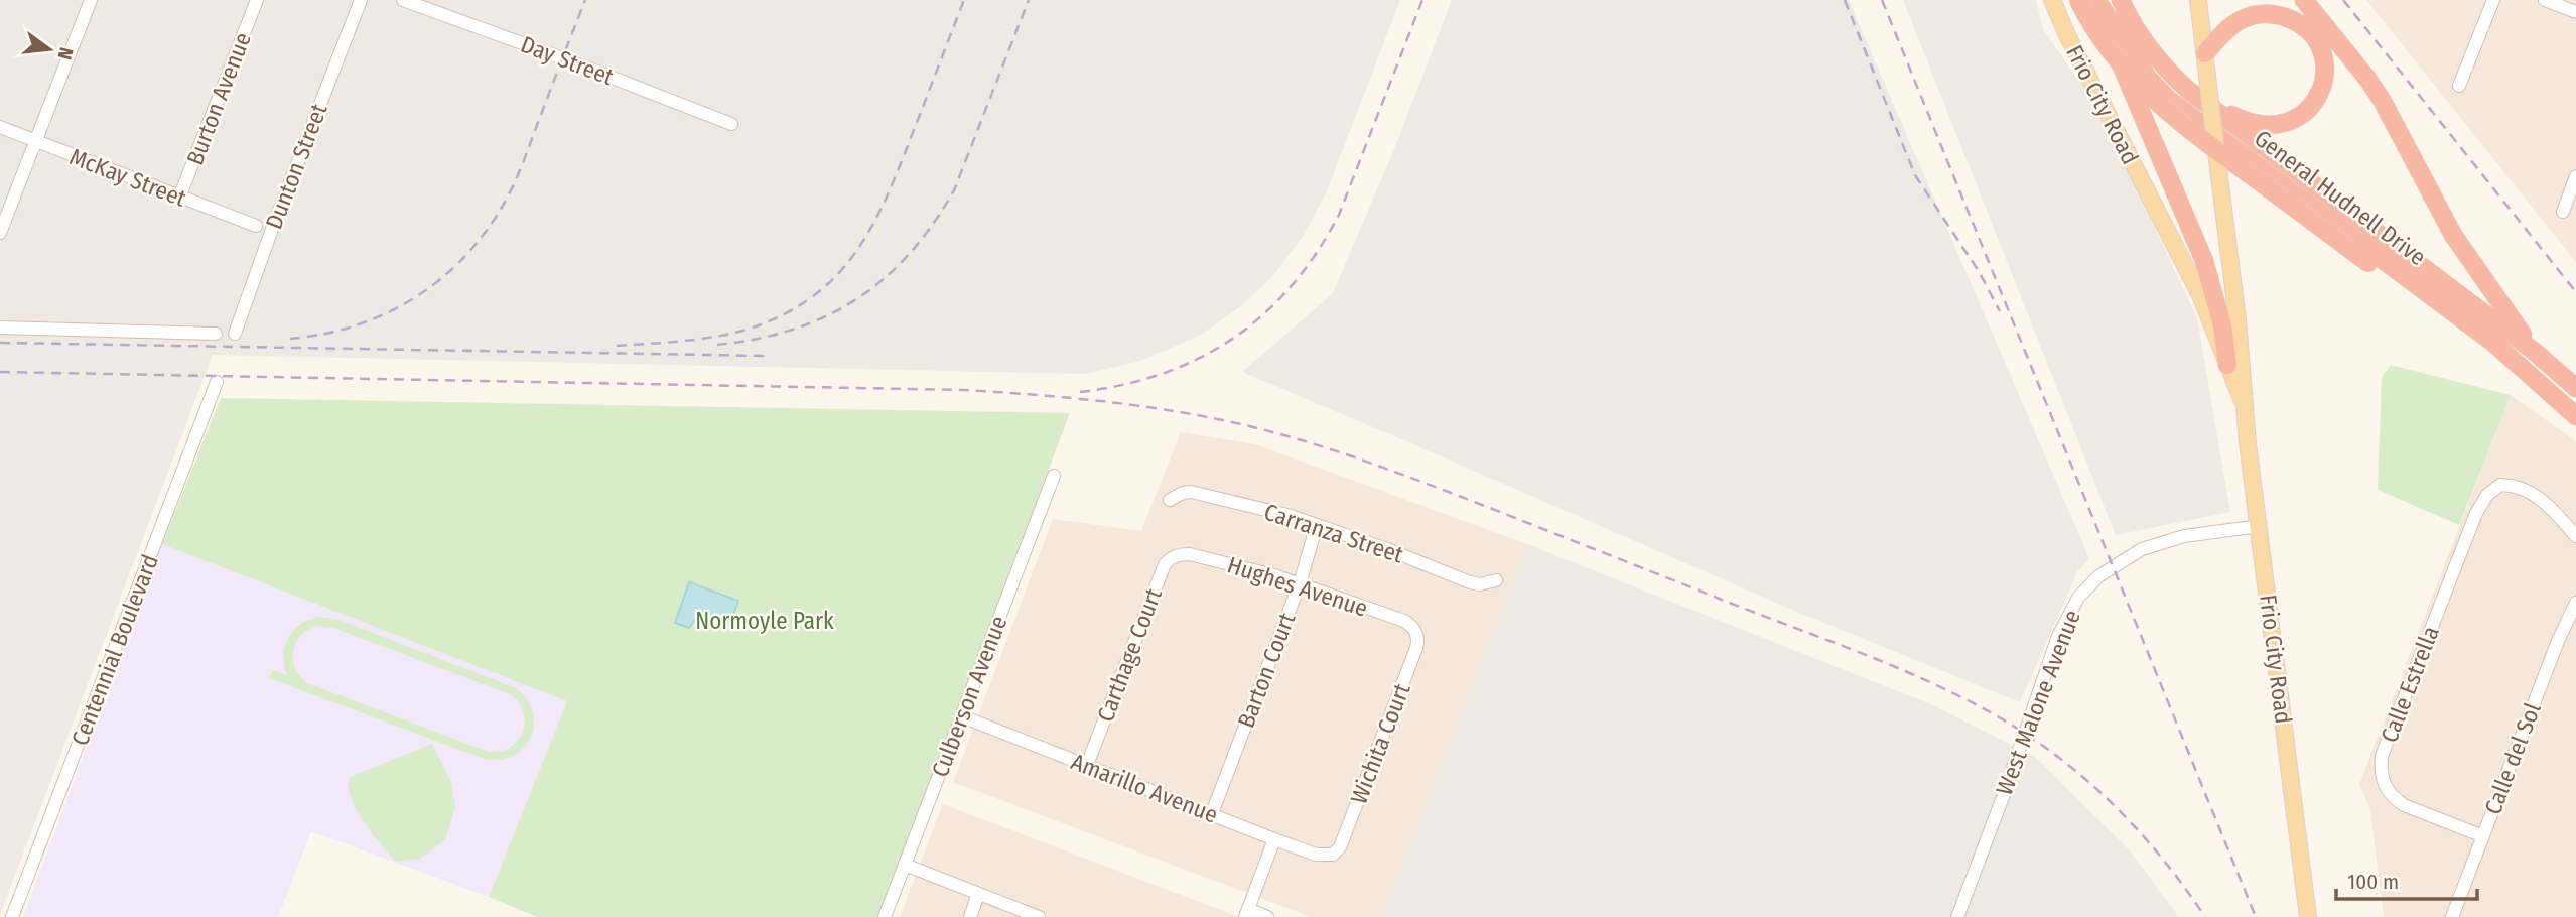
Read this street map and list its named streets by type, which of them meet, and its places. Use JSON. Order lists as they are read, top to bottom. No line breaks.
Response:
{"streets":{"highway":["General Hudnell Drive"],"main road":["Frio City Road"],"street":["Day Street","Burton Avenue","Dunton Street","McKay Street","Carranza Street","Hughes Avenue","Centennial Boulevard","Carthage Court","Barton Court","Calle Estrella","Culberson Avenue","West Malone Avenue","Wichita Court","Calle del Sol","Amarillo Avenue"]},"crossings":[["Burton Avenue","McKay Street"],["Frio City Road","West Malone Avenue"],["Carranza Street","Barton Court"],["Hughes Avenue","Carthage Court"],["Hughes Avenue","Barton Court"],["Hughes Avenue","Wichita Court"],["Carthage Court","Amarillo Avenue"],["Barton Court","Amarillo Avenue"],["Calle Estrella","Calle del Sol"],["Culberson Avenue","Amarillo Avenue"],["Wichita Court","Amarillo Avenue"]],"parks":["Normoyle Park"],"scale_bar":"100 m","north":"right"}
